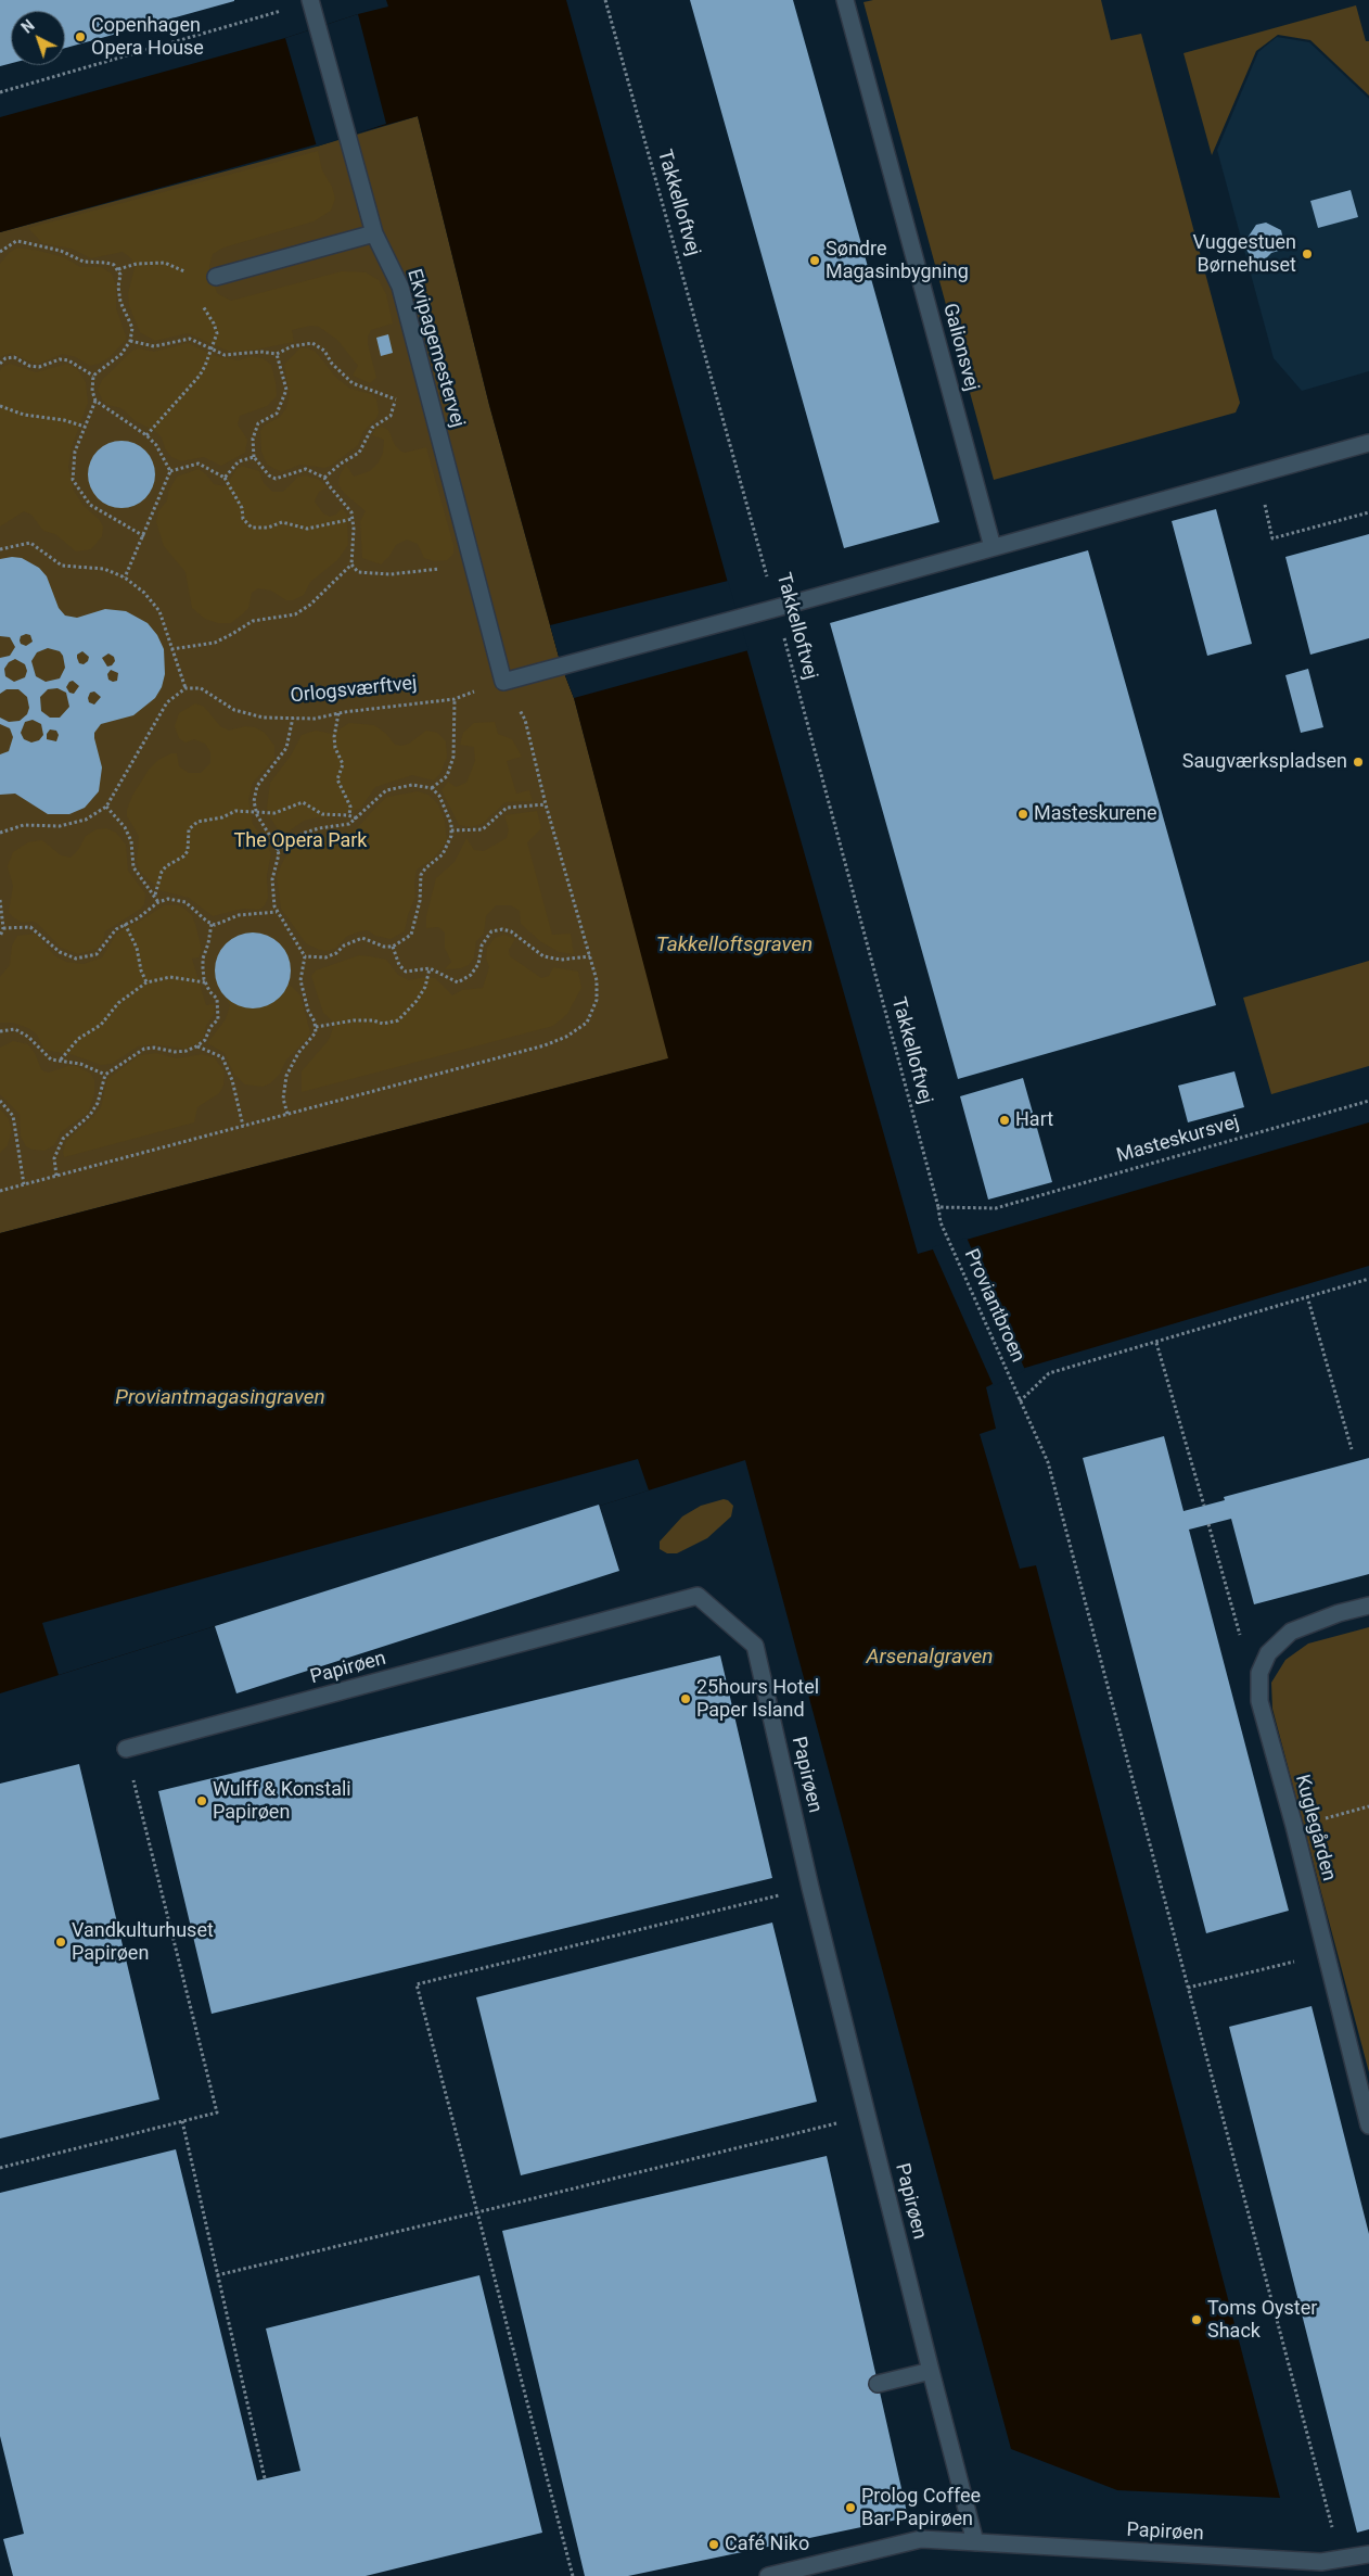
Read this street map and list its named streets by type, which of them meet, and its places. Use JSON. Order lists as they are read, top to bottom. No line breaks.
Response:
{"streets":{"street":["Galionsvej","Ekvipagemestervej","Papirøen","Kuglegården"],"path":["Takkelloftvej","Orlogsværftvej","Masteskursvej","Proviantbroen"]},"crossings":[["Takkelloftvej","Masteskursvej"],["Takkelloftvej","Proviantbroen"],["Ekvipagemestervej","Orlogsværftvej"]],"water":["Takkelloftsgraven","Proviantmagasingraven","Arsenalgraven"],"parks":["The Opera Park"],"places":["Copenhagen Opera House","Vuggestuen Børnehuset","Søndre Magasinbygning","Saugværkspladsen","Masteskurene","Hart","25hours Hotel Paper Island","Wulff & Konstali Papirøen","Vandkulturhuset Papirøen","Toms Oyster Shack","Prolog Coffee Bar Papirøen","Café Niko"],"north":"top left"}
